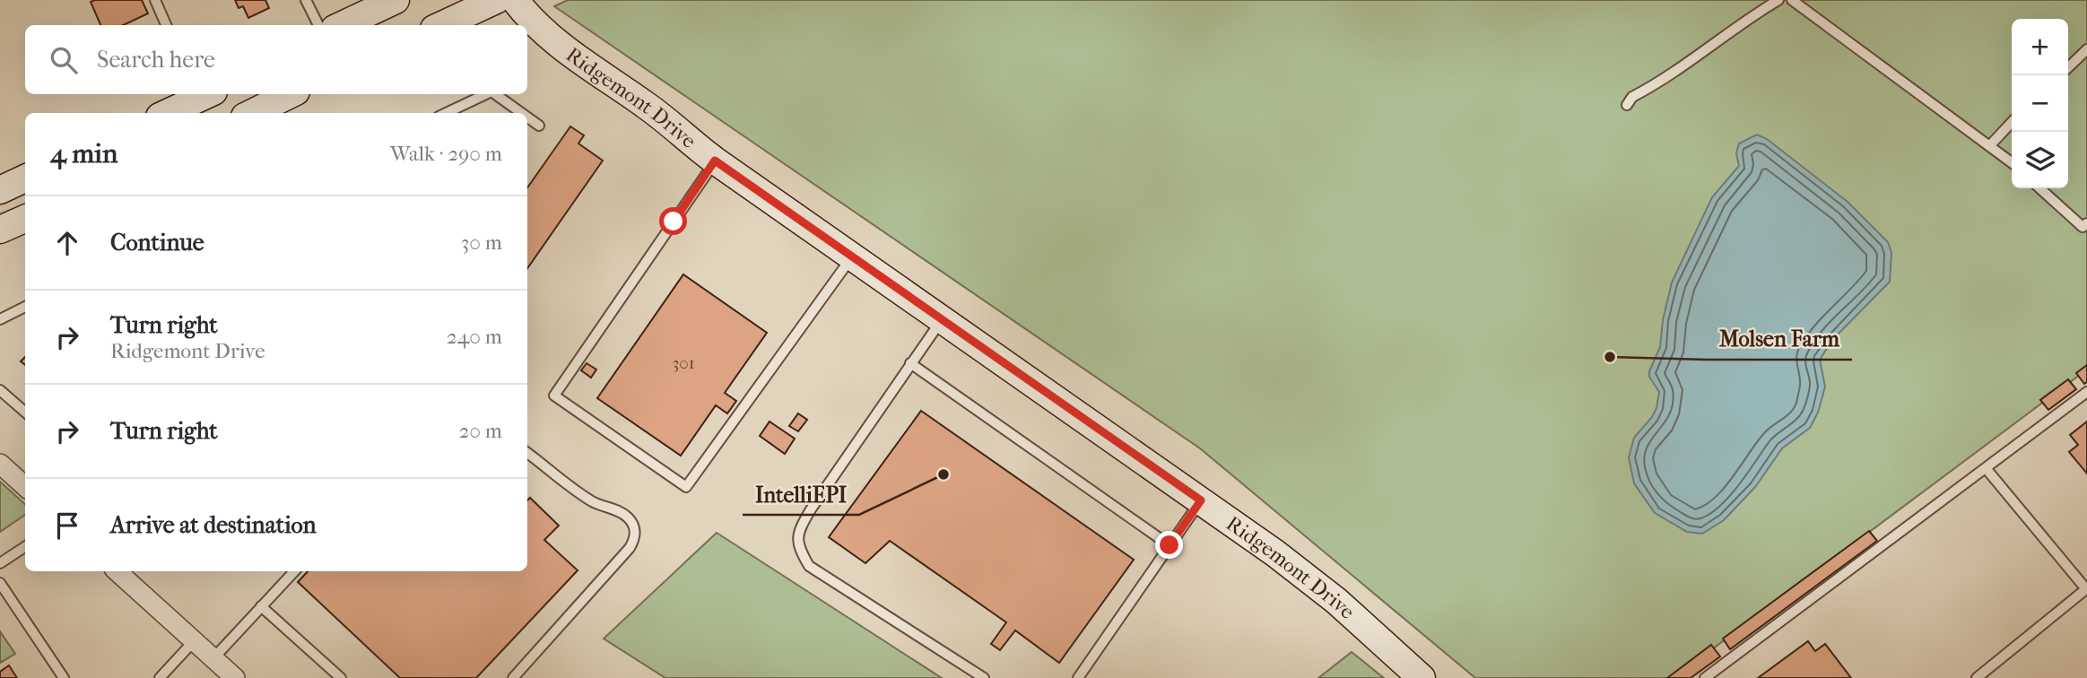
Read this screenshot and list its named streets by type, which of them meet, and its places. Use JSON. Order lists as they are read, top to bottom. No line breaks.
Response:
{"streets":{"street":["Ridgemont Drive"]},"places":["Molsen Farm","IntelliEPI"],"house_numbers":["301"],"page":{"map_buttons":["+","−"],"search":"Search here","heading":["4 min","Walk · 290 m"],"list":[["Continue","30 m"],["Turn right","Ridgemont Drive","240 m"],["Turn right","20 m"],"Arrive at destination"]}}
